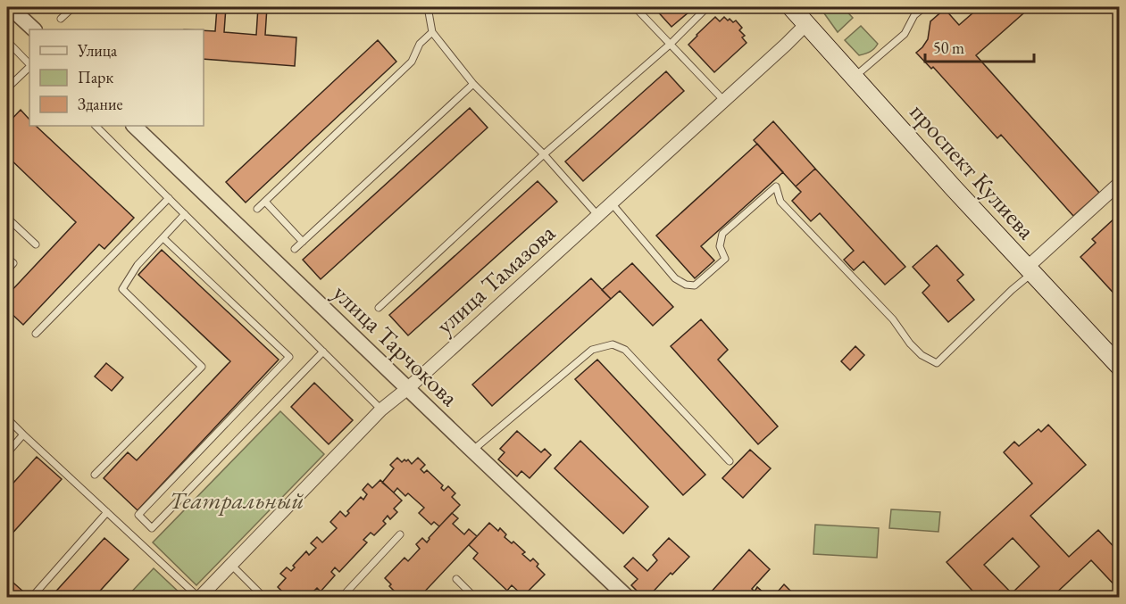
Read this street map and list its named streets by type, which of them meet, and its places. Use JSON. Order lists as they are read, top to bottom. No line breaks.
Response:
{"streets":{"main road":["проспект Кулиева"],"street":["улица Тамазова","улица Тарчокова"]},"crossings":[["проспект Кулиева","улица Тамазова"],["улица Тамазова","улица Тарчокова"]],"parks":["Театральный"],"legend":["Улица","Парк","Здание"],"scale_bar":"50 m"}
